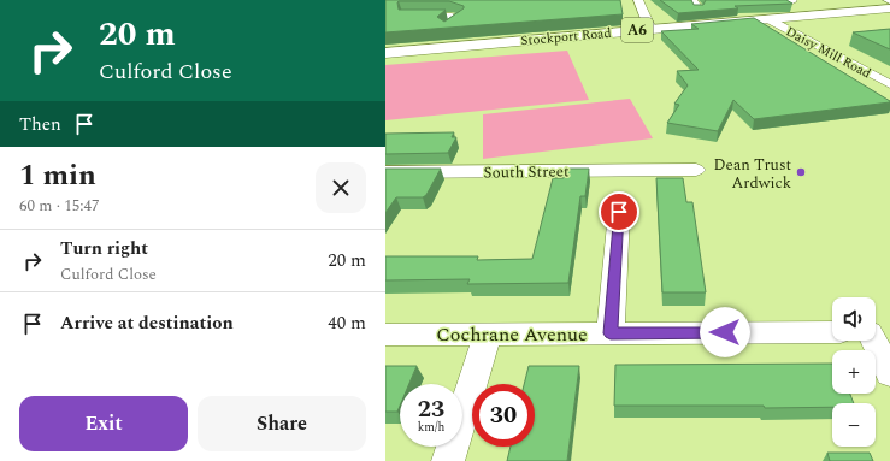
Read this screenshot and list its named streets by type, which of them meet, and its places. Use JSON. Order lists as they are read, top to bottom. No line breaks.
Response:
{"streets":{"main road":["A6","Stockport Road"],"street":["Daisy Mill Road","South Street","Cochrane Avenue"]},"crossings":[["Stockport Road","Daisy Mill Road"]],"places":["Dean Trust Ardwick"],"page":{"turn":["20 m","Culford Close"],"then":"Then","heading":["1 min","60 m · 15:47"],"list":[{"name":"Turn right","note":"Culford Close","value":"20 m"},{"name":"Arrive at destination","value":"40 m"}],"map_buttons":["+","−"],"speed":"23 km/h","limit":"30","buttons":["Exit","Share"]}}
